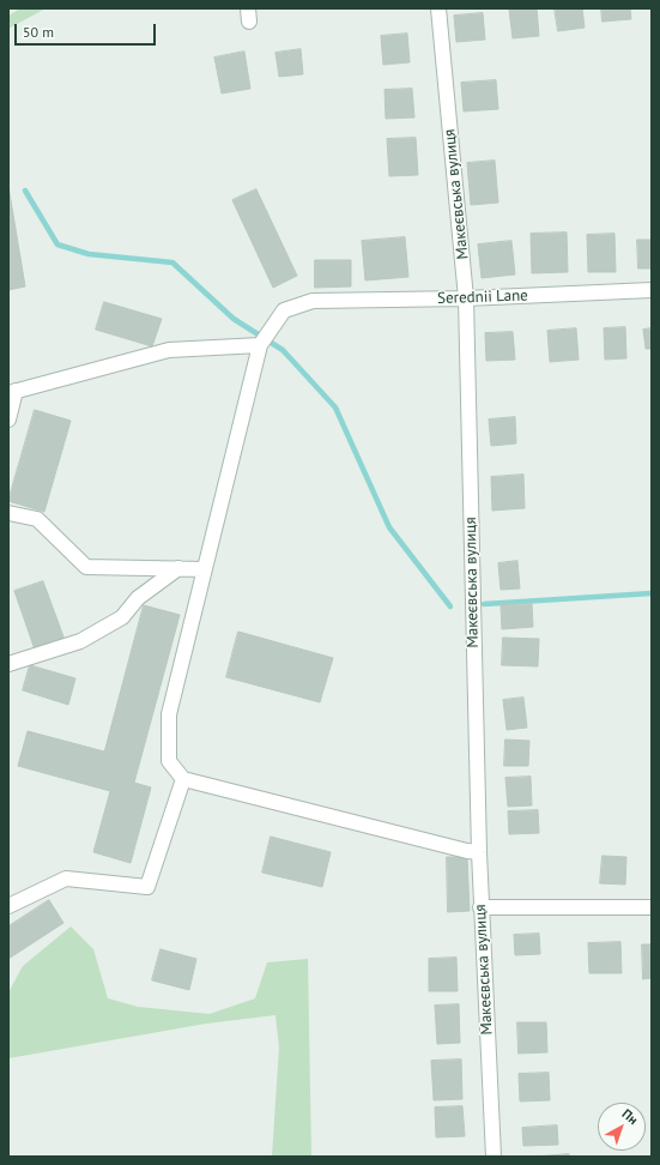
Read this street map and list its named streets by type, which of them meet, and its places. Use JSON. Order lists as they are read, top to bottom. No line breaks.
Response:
{"streets":{"street":["Макеєвська вулиця","Serednii Lane"]},"crossings":[["Макеєвська вулиця","Serednii Lane"]],"scale_bar":"50 m","north":"top right"}
